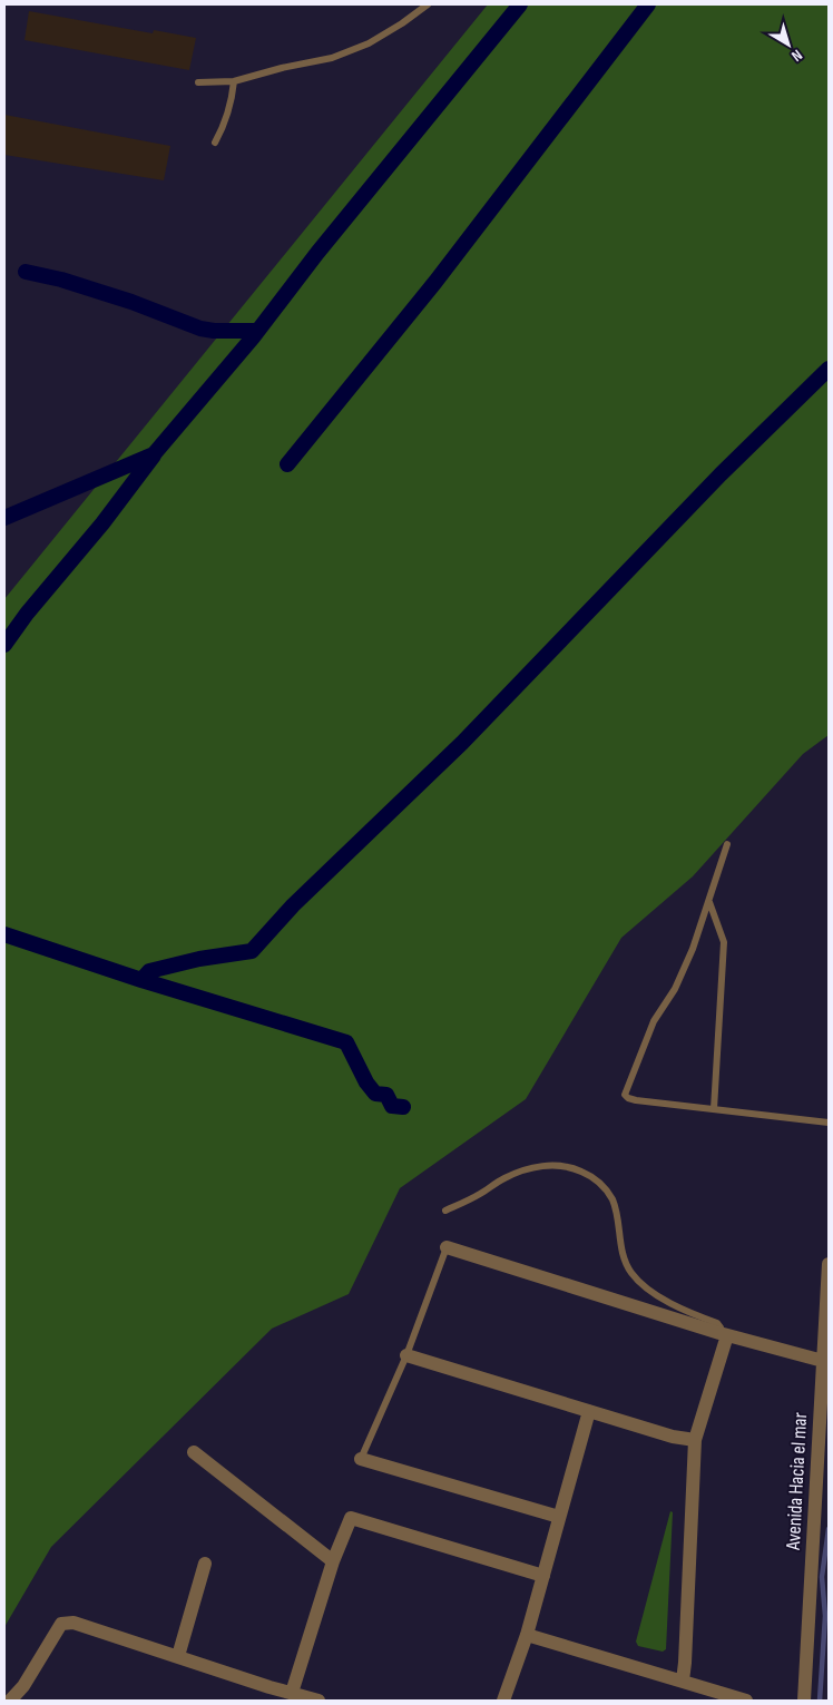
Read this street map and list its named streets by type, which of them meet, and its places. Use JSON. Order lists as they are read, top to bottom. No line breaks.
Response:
{"streets":{"street":["Avenida Hacia el mar"]},"north":"bottom right"}
